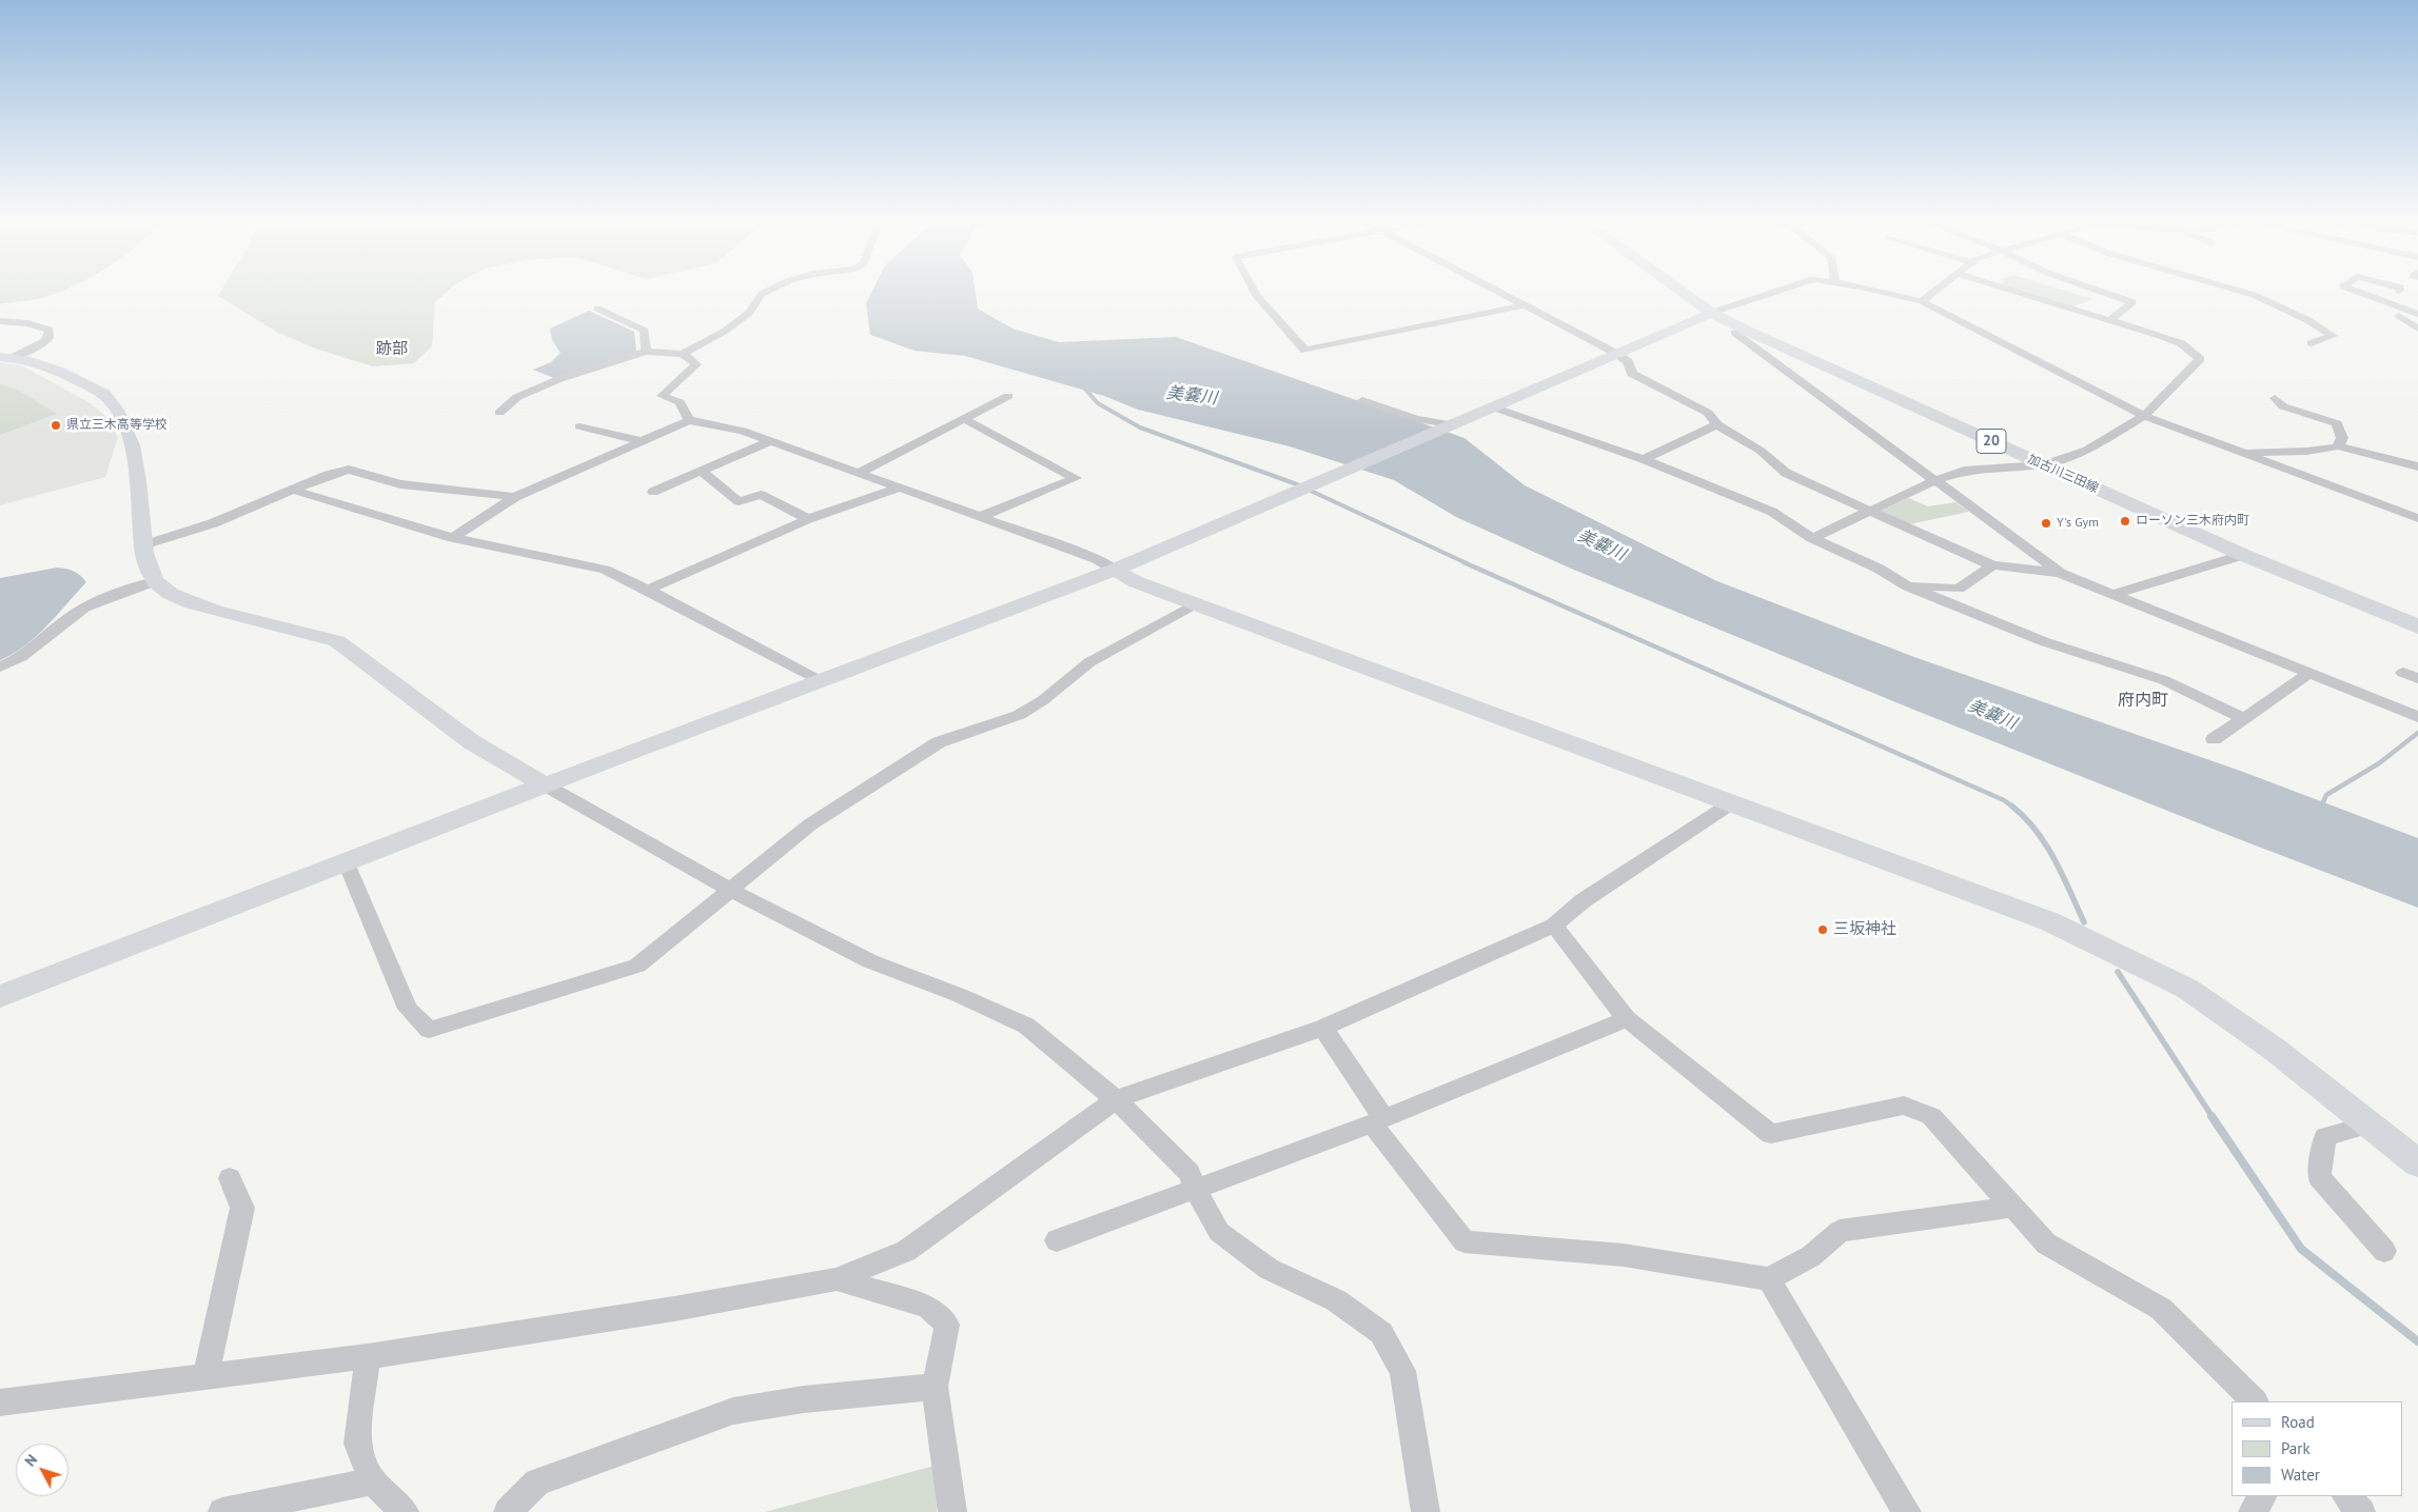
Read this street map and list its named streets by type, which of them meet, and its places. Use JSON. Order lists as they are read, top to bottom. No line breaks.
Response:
{"streets":{"main road":["20","加古川三田線"]},"districts":["跡部","府内町"],"water":["美嚢川"],"places":["県立三木高等学校","ローソン三木府内町","Y's Gym","三坂神社"],"legend":["Road","Park","Water"],"north":"top left"}
